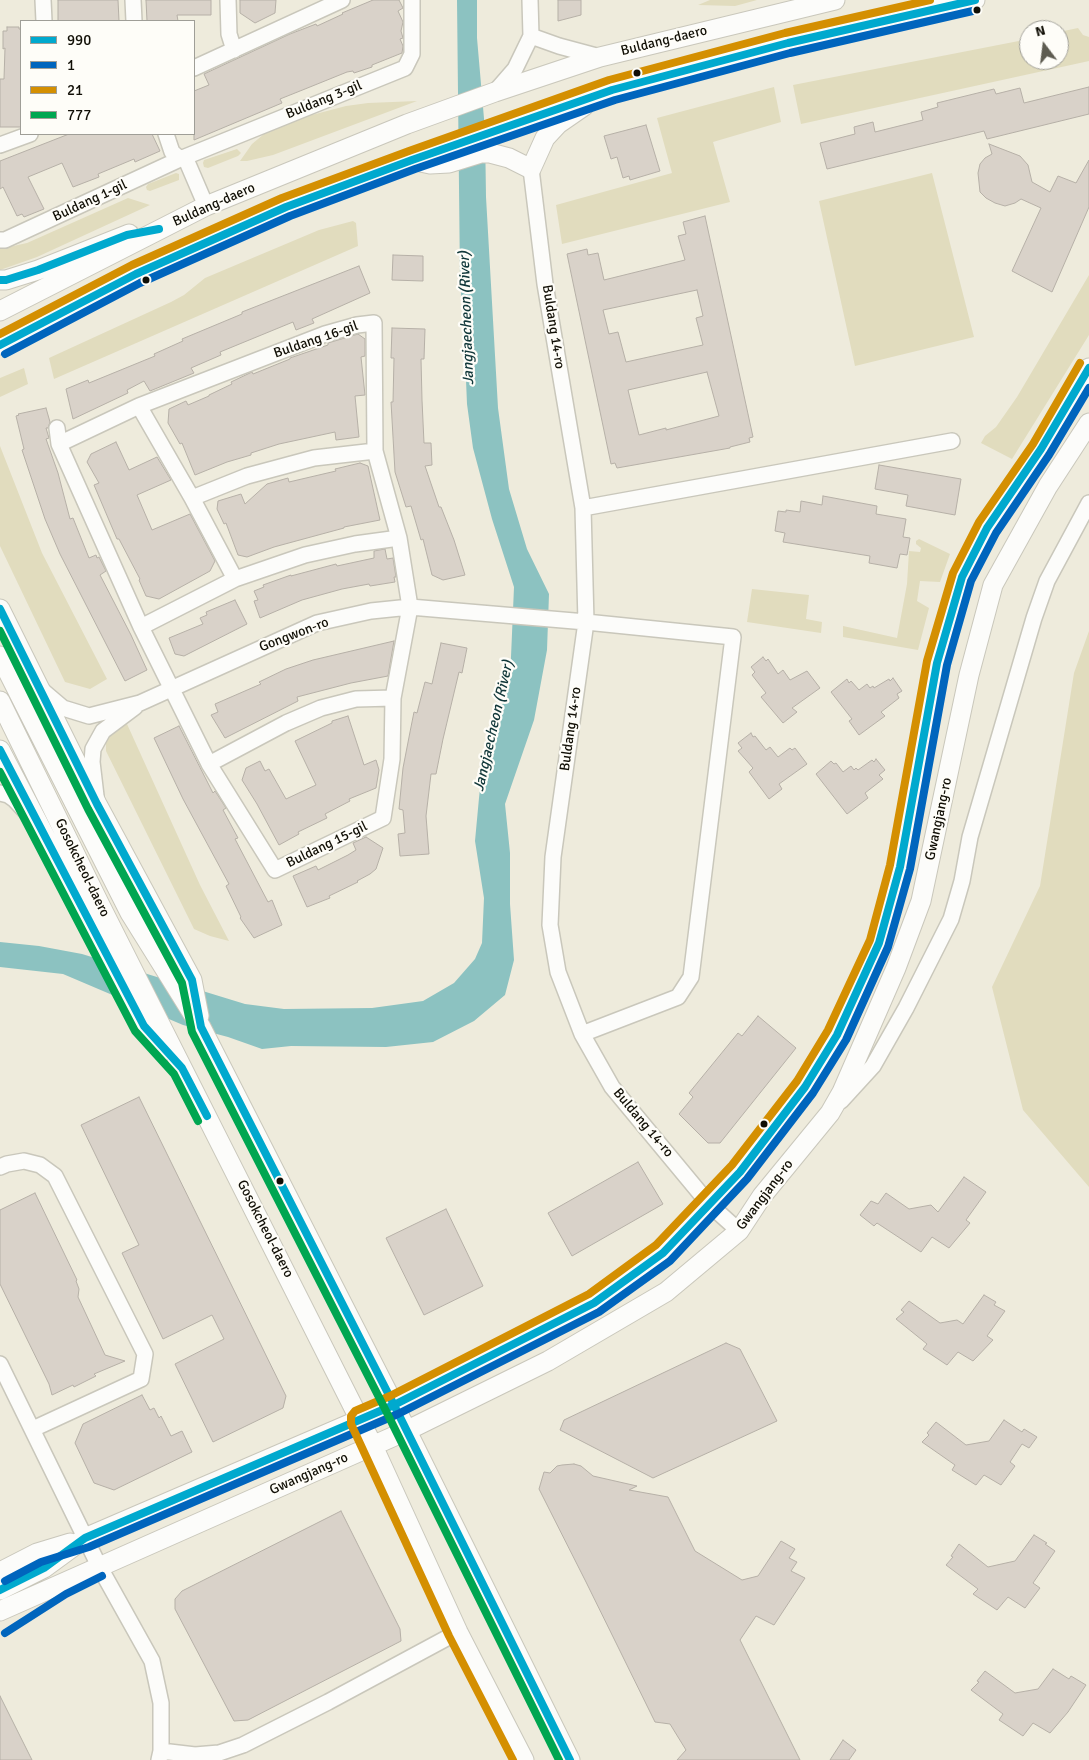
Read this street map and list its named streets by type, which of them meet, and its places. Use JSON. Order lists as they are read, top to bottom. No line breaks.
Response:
{"streets":{"main road":["Buldang-daero","Gwangjang-ro","Gosokcheol-daero"],"street":["Buldang 3-gil","Buldang 1-gil","Buldang 14-ro","Buldang 16-gil","Gongwon-ro","Buldang 15-gil"]},"crossings":[["Buldang 3-gil","Buldang 1-gil"],["Buldang 14-ro","Gongwon-ro"],["Buldang 14-ro","Gwangjang-ro"],["Buldang 16-gil","Gongwon-ro"],["Buldang 16-gil","Buldang 15-gil"],["Gongwon-ro","Buldang 15-gil"],["Gwangjang-ro","Gosokcheol-daero"]],"water":["Jangjaecheon (River)"],"lines":["transit line 990","transit line 21","transit line 1","transit line 777"],"legend":["990","1","21","777"],"north":"top"}
